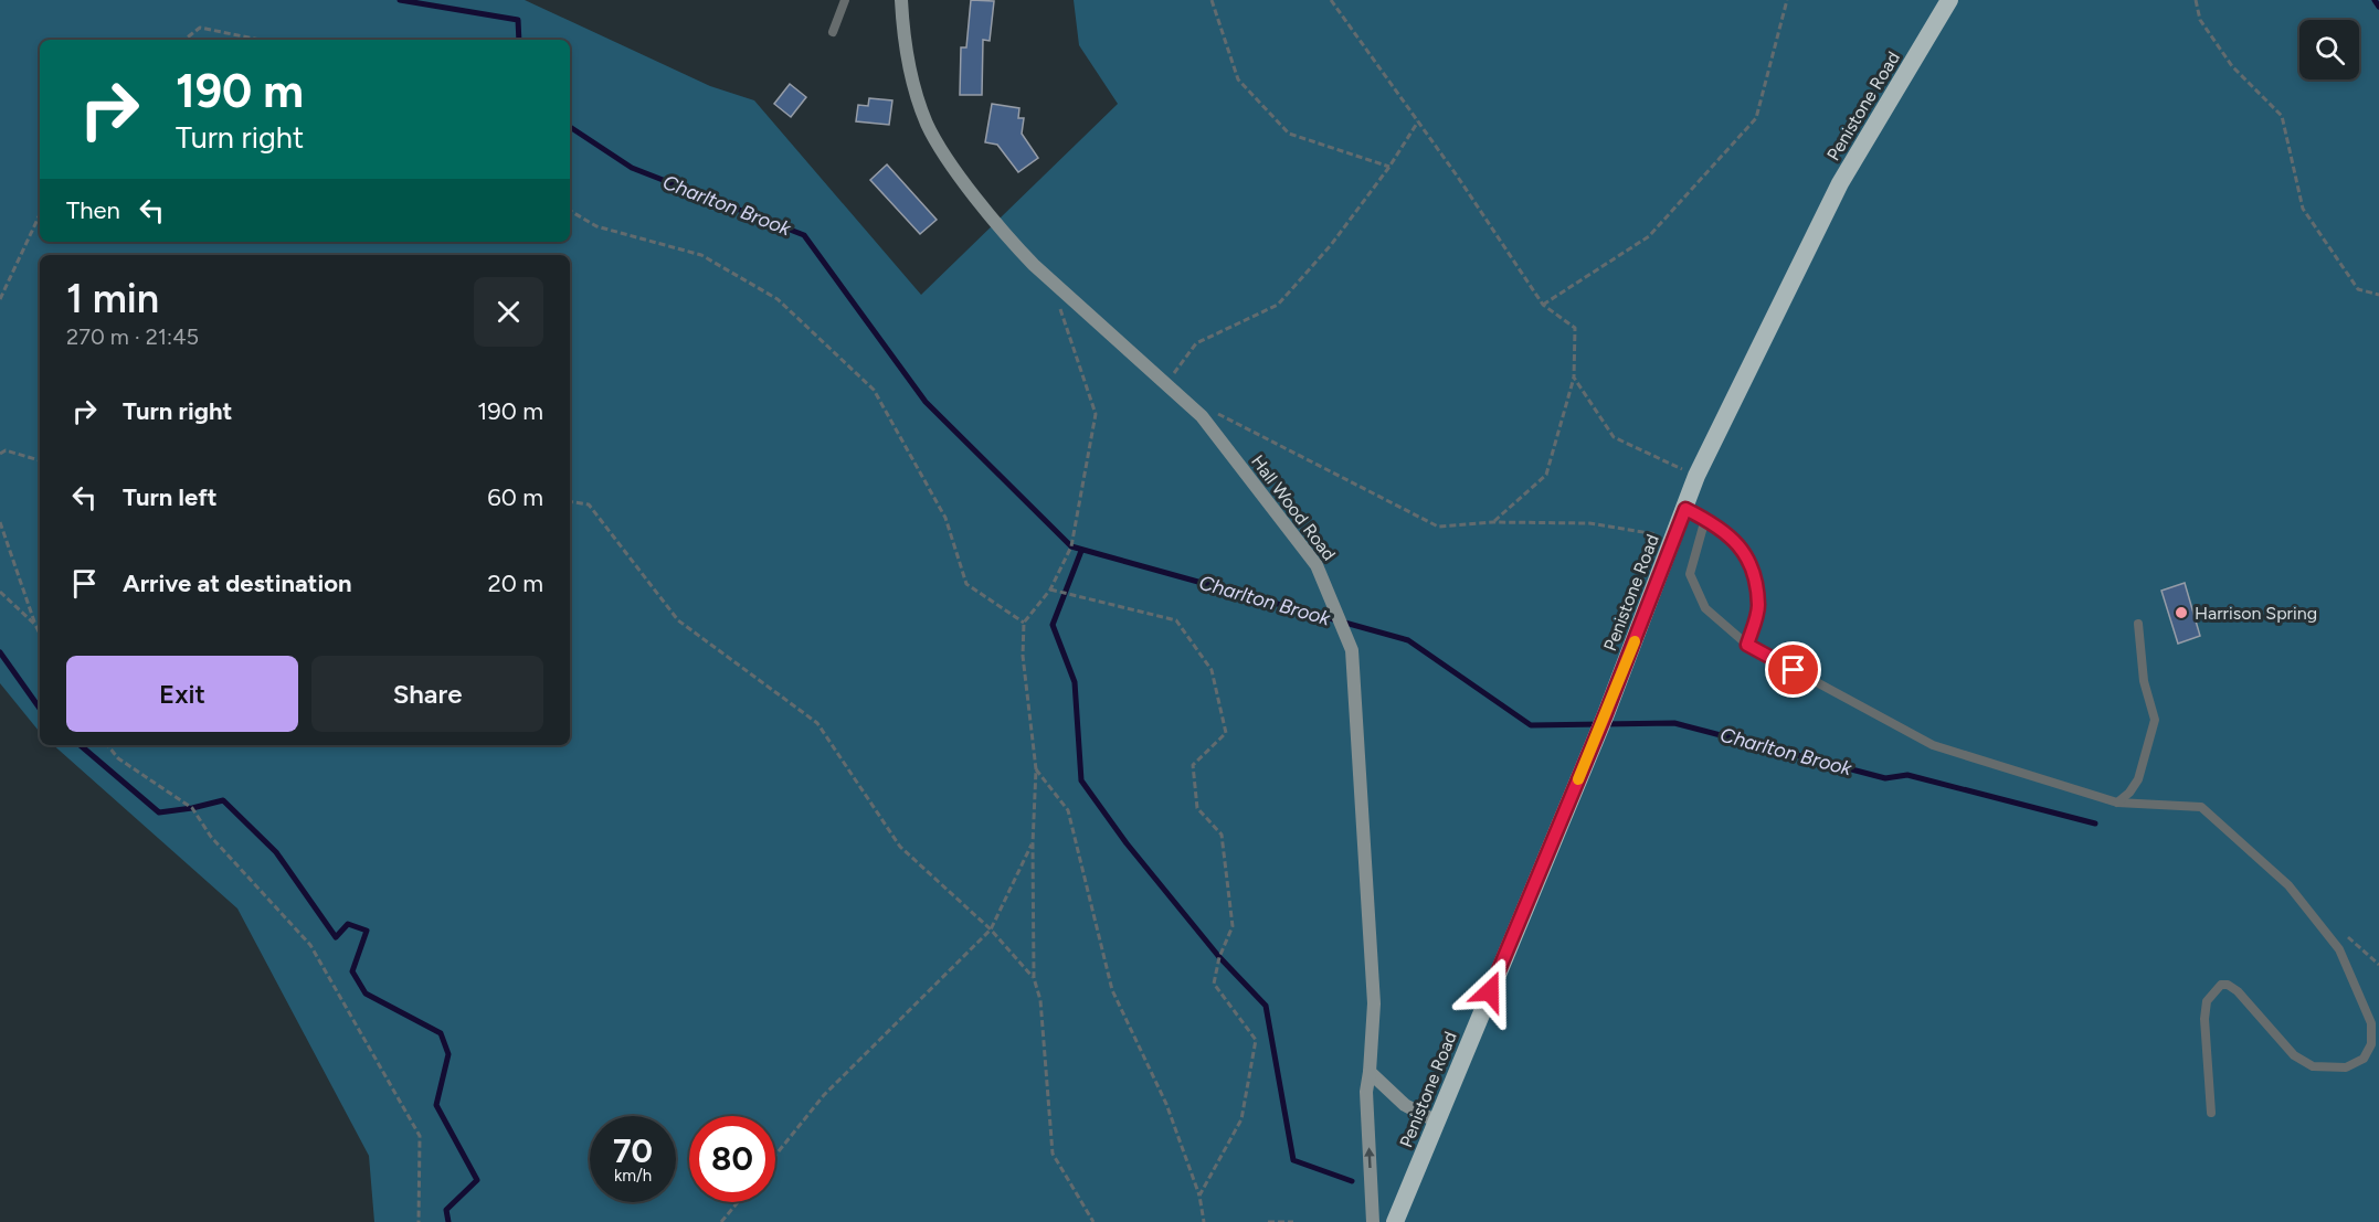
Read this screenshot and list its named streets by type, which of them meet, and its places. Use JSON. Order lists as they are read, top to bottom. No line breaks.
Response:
{"streets":{"highway":["Penistone Road"],"main road":["Hall Wood Road"]},"water":["Charlton Brook"],"places":["Harrison Spring"],"page":{"turn":["190 m","Turn right"],"then":"Then","heading":["1 min","270 m · 21:45"],"list":[{"name":"Turn right","value":"190 m"},{"name":"Turn left","value":"60 m"},{"name":"Arrive at destination","value":"20 m"}],"buttons":["Exit","Share"],"speed":"70 km/h","limit":"80"}}
